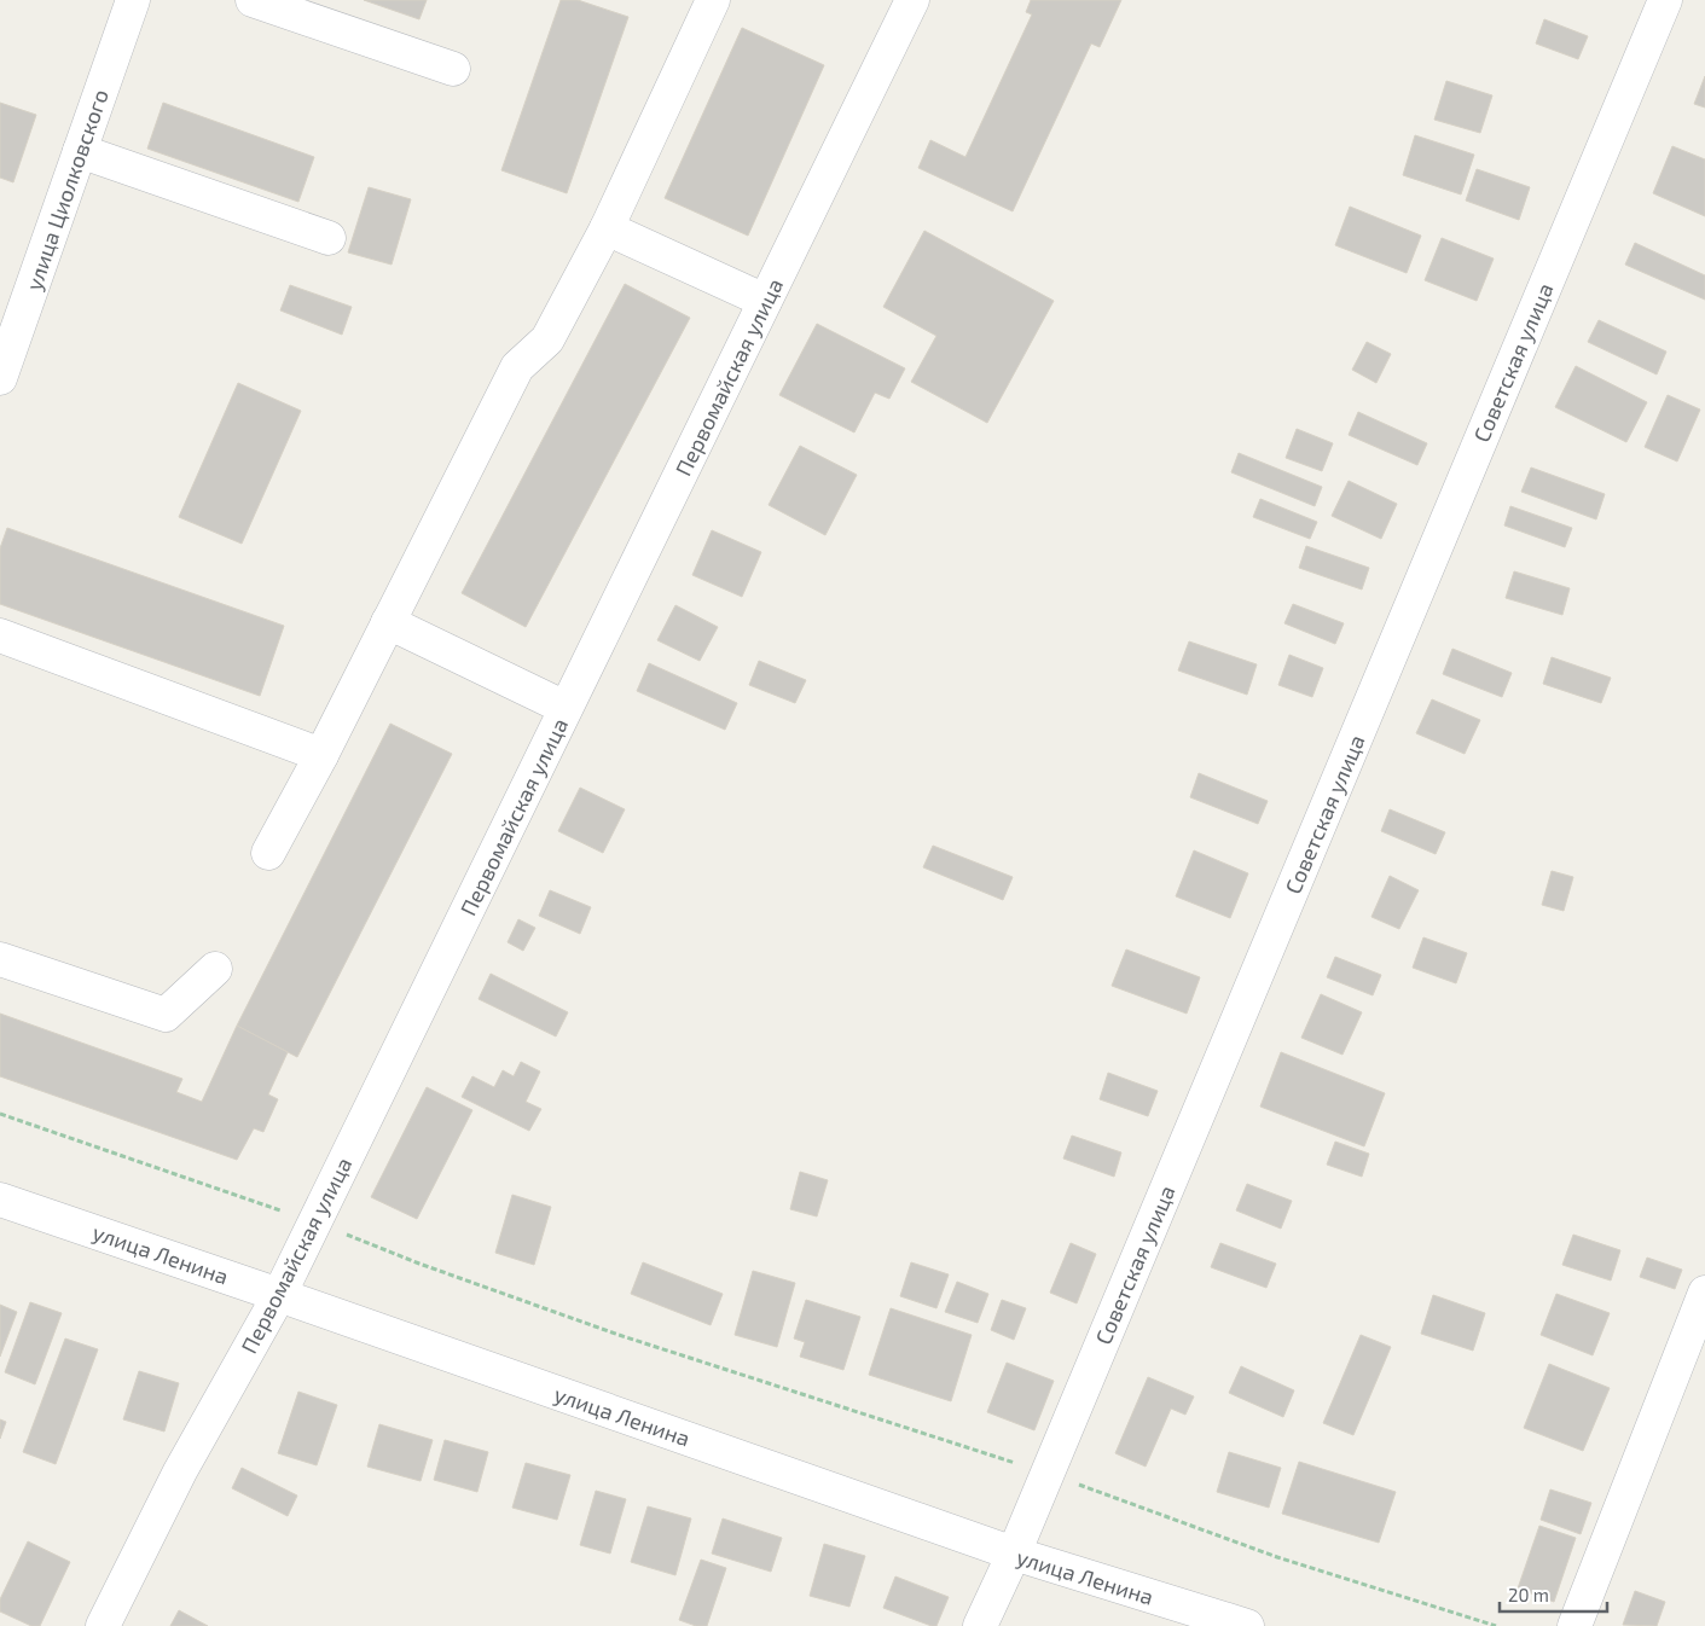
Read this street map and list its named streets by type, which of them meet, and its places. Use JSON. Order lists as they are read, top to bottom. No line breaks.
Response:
{"streets":{"street":["улица Циолковского","Советская улица","Первомайская улица","улица Ленина"]},"crossings":[["Советская улица","улица Ленина"],["Первомайская улица","улица Ленина"]],"scale_bar":"20 m"}
